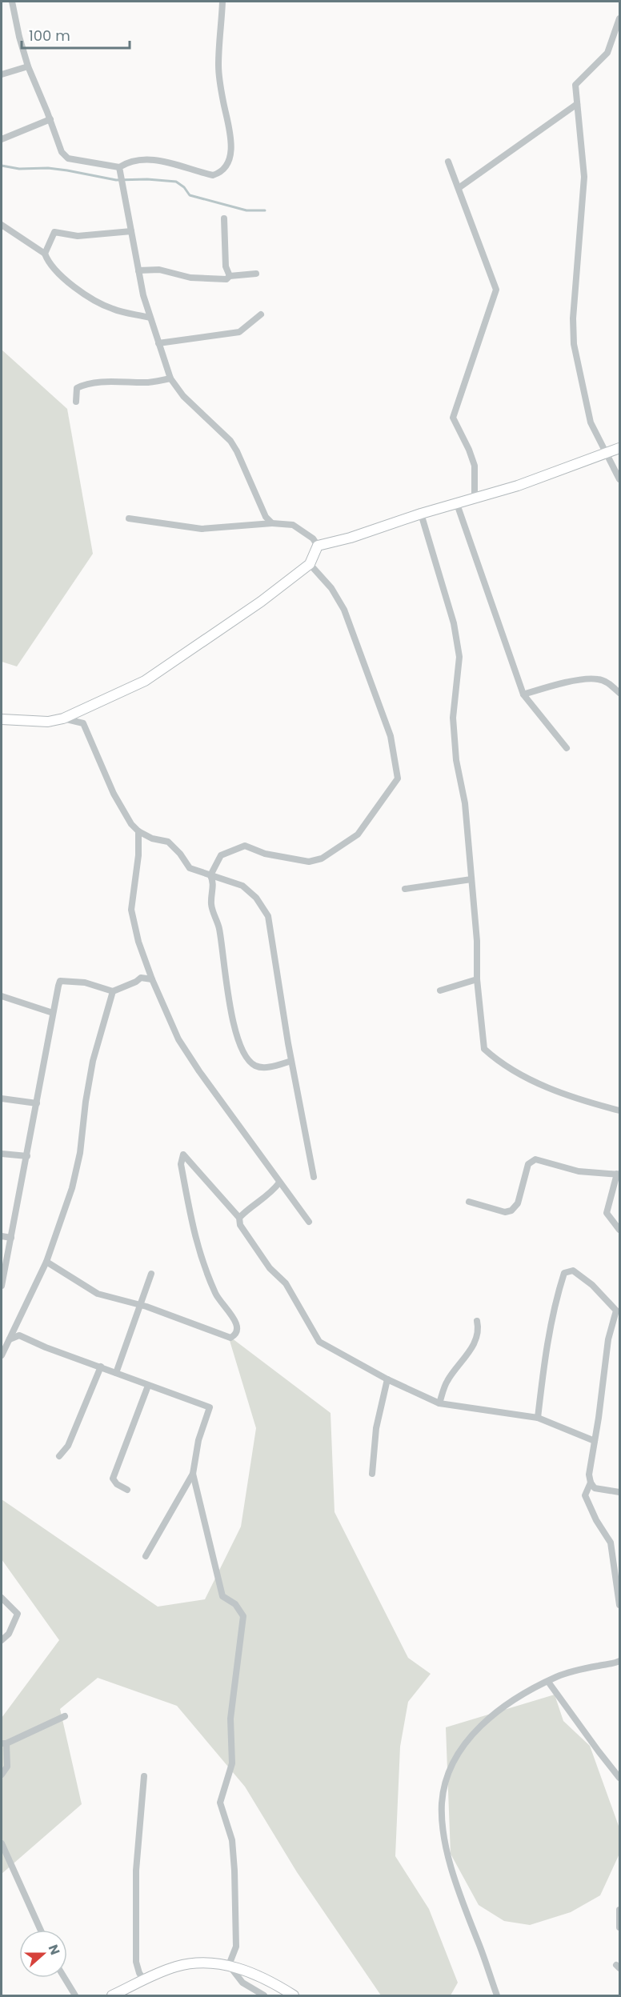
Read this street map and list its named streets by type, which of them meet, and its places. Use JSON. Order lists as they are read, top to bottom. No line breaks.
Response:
{"scale_bar":"100 m","north":"right"}
